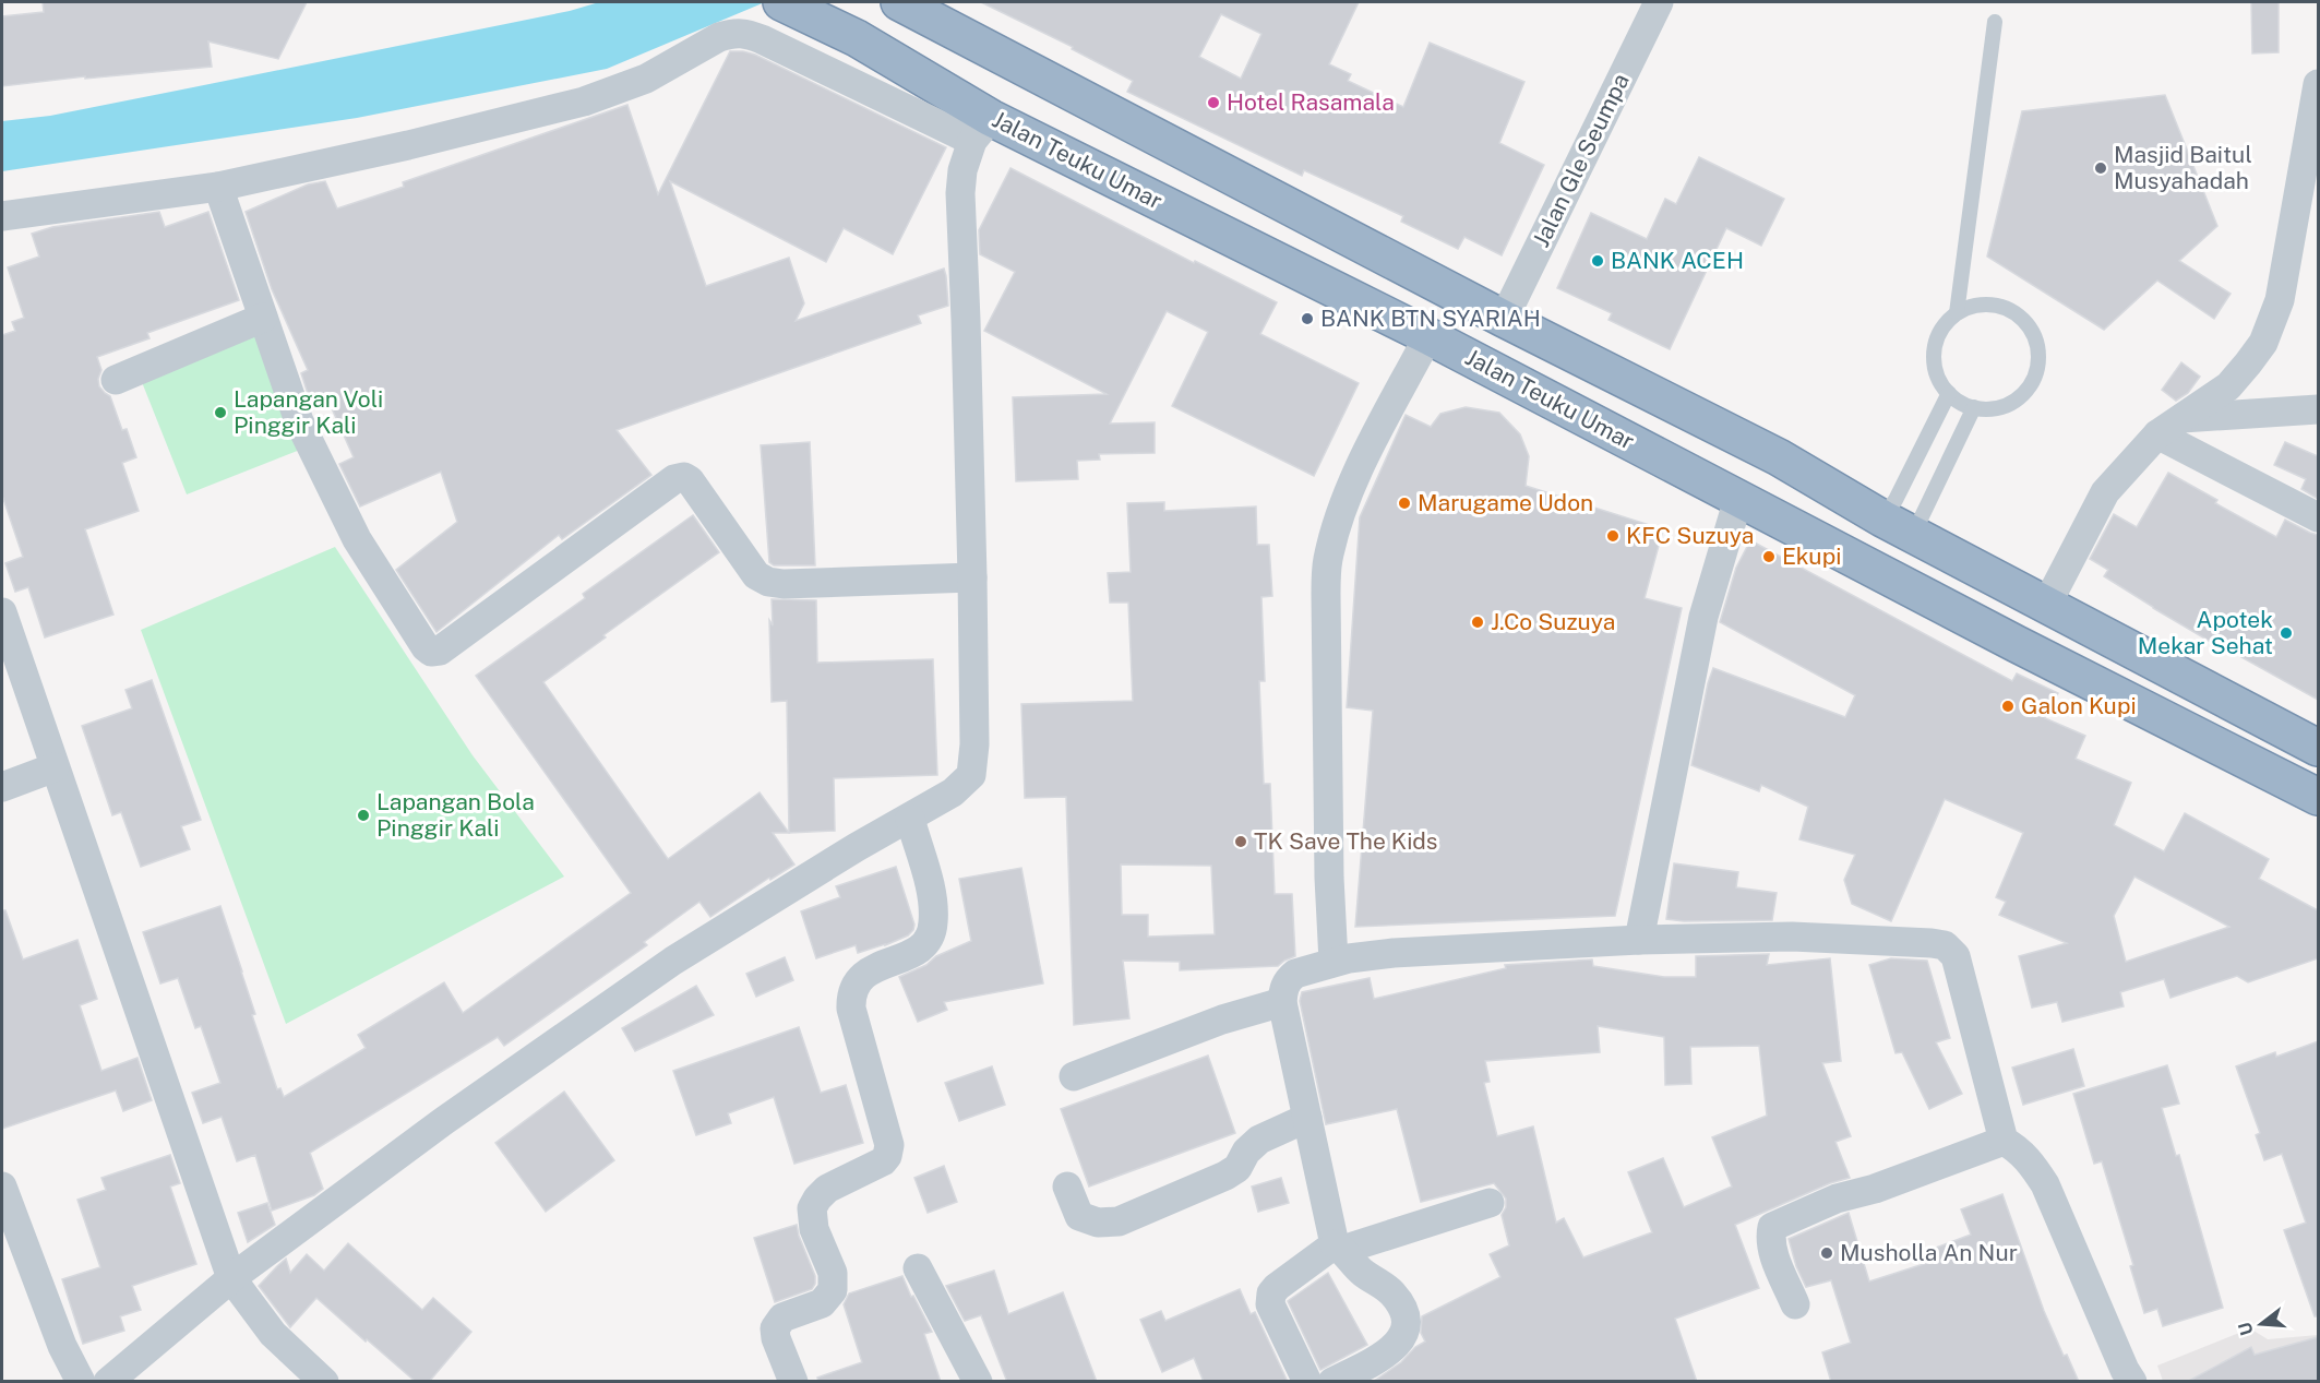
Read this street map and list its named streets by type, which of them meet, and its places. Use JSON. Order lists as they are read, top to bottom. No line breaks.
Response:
{"streets":{"highway":["Jalan Teuku Umar"],"street":["Jalan Gle Seumpa"]},"places":["Hotel Rasamala","Masjid Baitul Musyahadah","BANK ACEH","BANK BTN SYARIAH","Lapangan Voli Pinggir Kali","Marugame Udon","KFC Suzuya","Ekupi","J.Co Suzuya","Apotek Mekar Sehat","Galon Kupi","Lapangan Bola Pinggir Kali","TK Save The Kids","Musholla An Nur"],"north":"left"}
